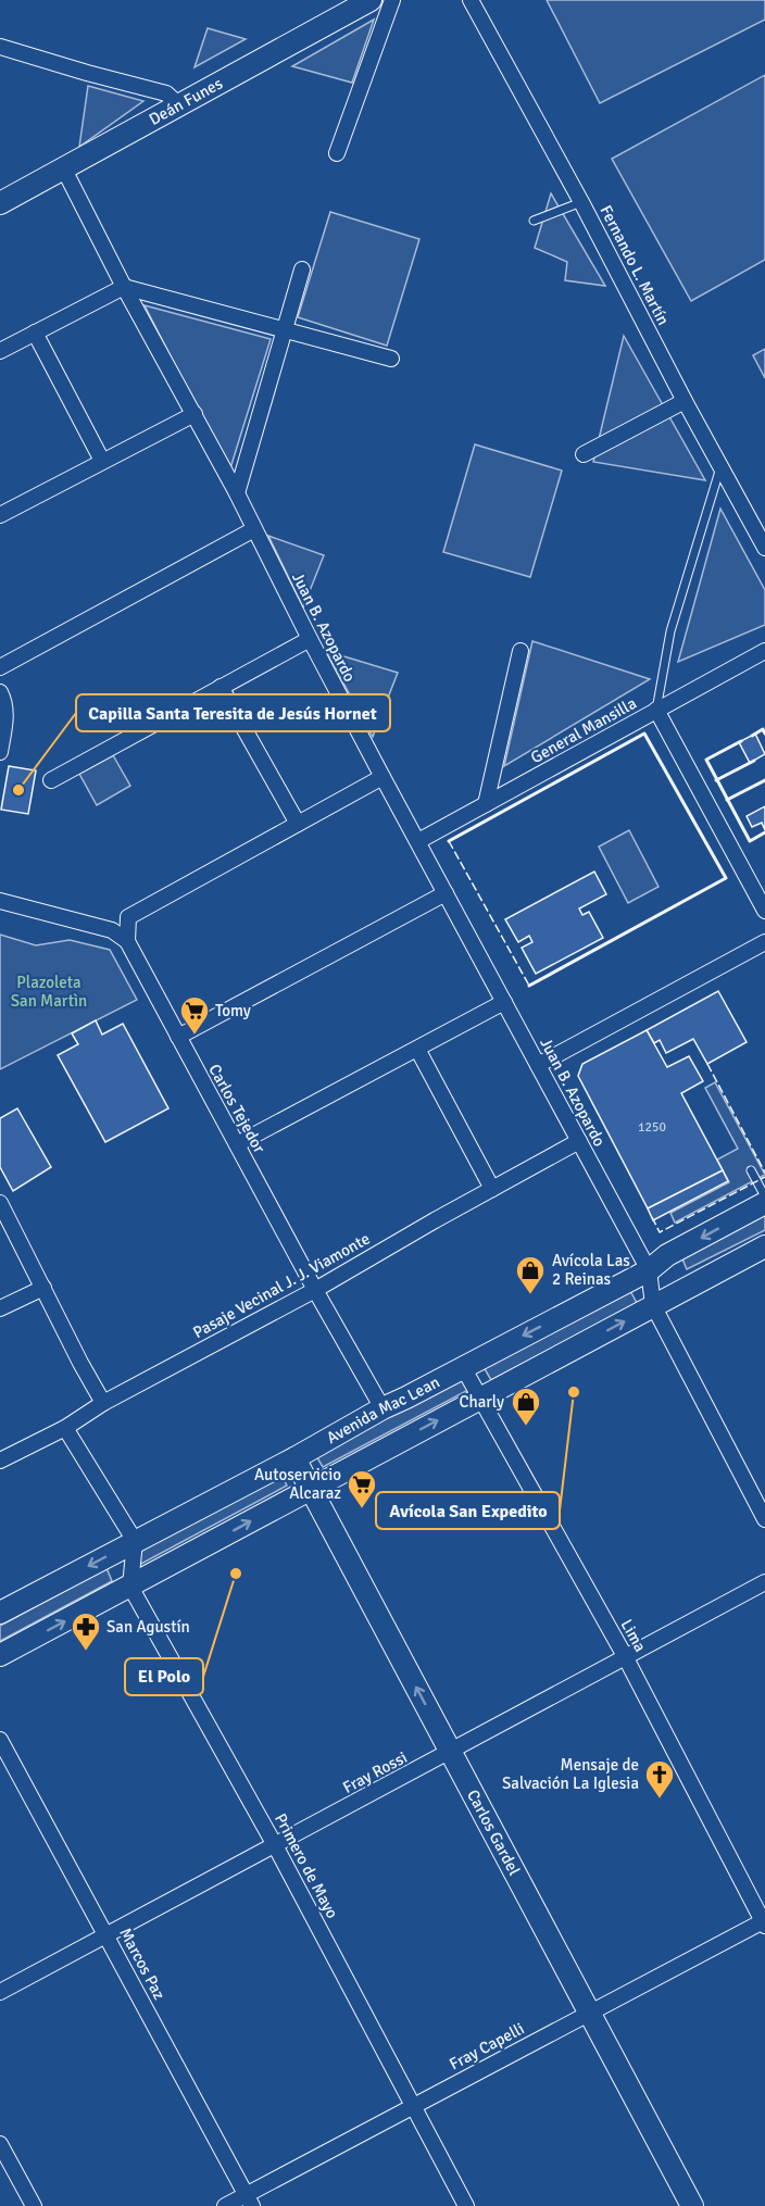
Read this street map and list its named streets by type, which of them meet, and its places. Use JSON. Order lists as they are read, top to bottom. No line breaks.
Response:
{"streets":{"main road":["Deán Funes","Avenida Mac Lean","Carlos Gardel"],"street":["Fernando L. Martín","Juan B. Azopardo","General Mansilla","Carlos Tejedor","Pasaje Vecinal J. J. Viamonte","Lima","Fray Rossi","Primero de Mayo","Marcos Paz","Fray Capelli"]},"crossings":[["Deán Funes","Juan B. Azopardo"],["Juan B. Azopardo","General Mansilla"],["Juan B. Azopardo","Pasaje Vecinal J. J. Viamonte"],["Juan B. Azopardo","Avenida Mac Lean"],["Carlos Tejedor","Pasaje Vecinal J. J. Viamonte"],["Carlos Tejedor","Avenida Mac Lean"],["Avenida Mac Lean","Lima"],["Avenida Mac Lean","Carlos Gardel"],["Lima","Fray Rossi"],["Lima","Fray Capelli"],["Fray Rossi","Carlos Gardel"],["Fray Rossi","Primero de Mayo"],["Fray Rossi","Marcos Paz"],["Carlos Gardel","Fray Capelli"],["Primero de Mayo","Fray Capelli"],["Marcos Paz","Fray Capelli"]],"one_way":["Carlos Gardel"],"parks":["Plazoleta San Martìn"],"places":{"other":["Capilla Santa Teresita de Jesús Hornet","Avícola San Expedito","El Polo"],"supermarket":["Tomy","Autoservicio Alcaraz"],"shop":["Avícola Las 2 Reinas","Charly"],"pharmacy":["San Agustín"],"church":["Mensaje de Salvación La Iglesia"]},"house_numbers":["1250"]}
